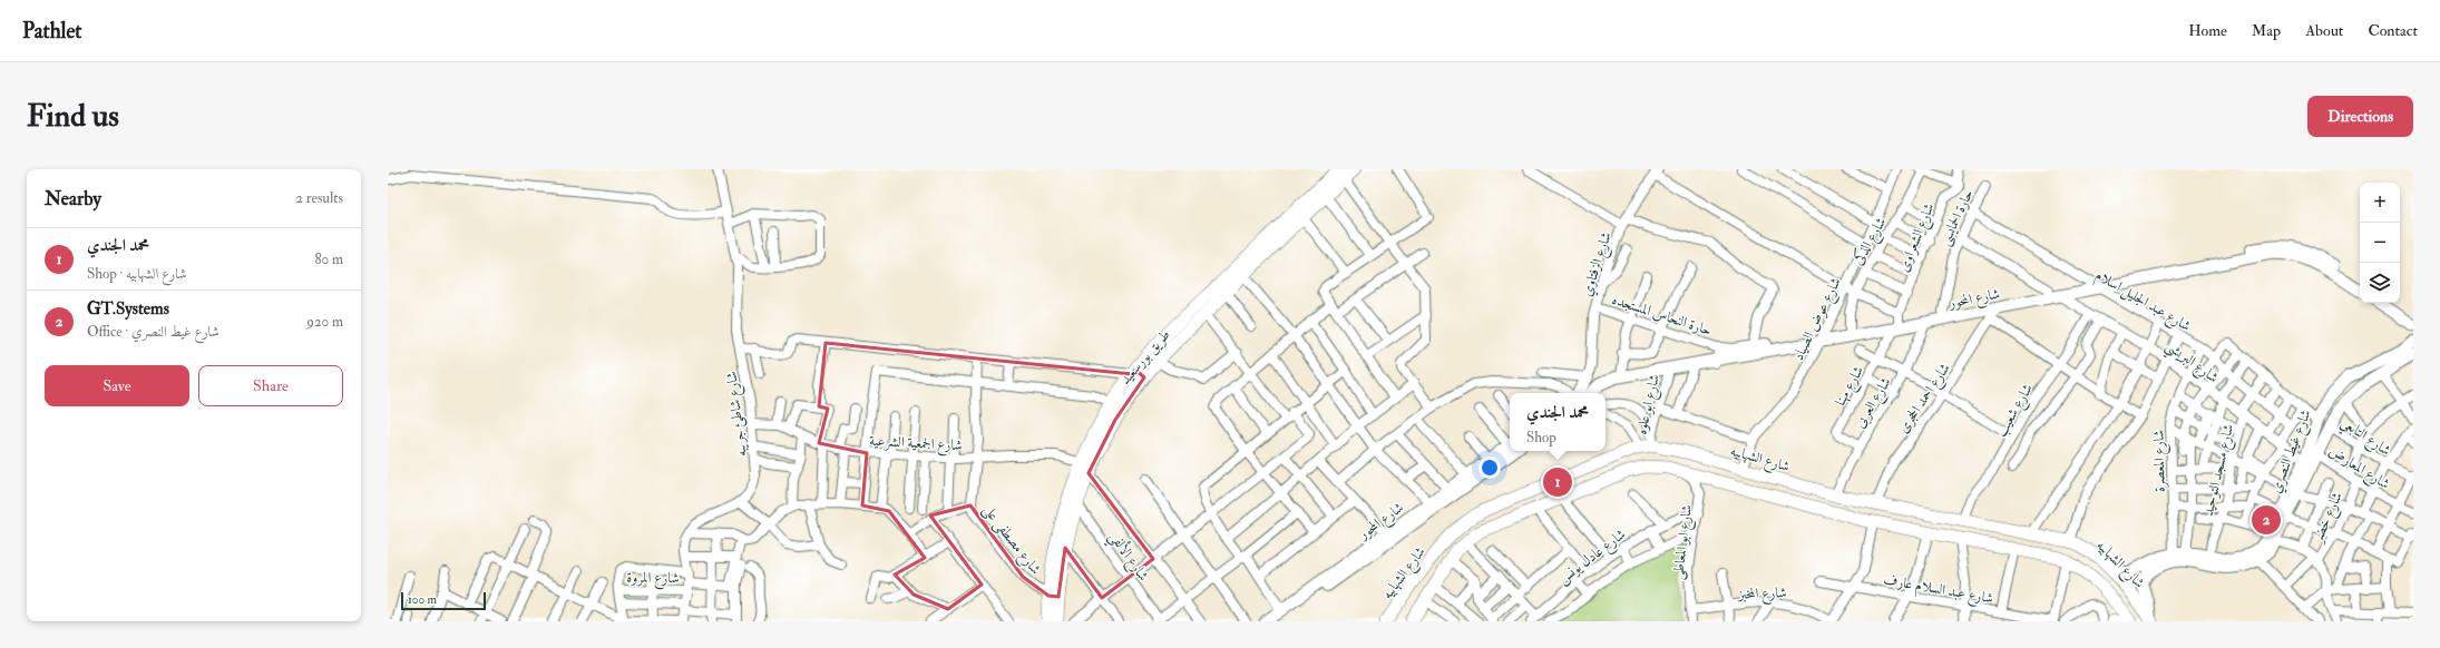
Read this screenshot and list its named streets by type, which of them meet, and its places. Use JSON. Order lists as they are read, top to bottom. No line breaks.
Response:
{"streets":{"highway":["طريق بورسعيد","شارع الشهابيه"],"main road":["شارع المحور","شارع غيط النصري"],"street":["حارة الحمايسى","شارع الشعراوى","شارع الذكى","شارع الزفتاوي","شارع عبد الجليل اسلام","حارة النحاس المستجده","شارع عوض الصياد","شارع البريشي","شارع مهنا","شارع احمد الحجرى","شارع العربى","شارع ابو علوه","شارع شعيب","شارع شاطئ جريبه","شارع التابعي","شارع الجمعية الشرعية","شارع المعصرة","شارع المعارض","شارع مسجد التوحيد","شارع خضر","شارع مصطفى على","شارع ابو المعاطى","شارع الألفي","شارع عادل يونس","شارع المروة","شارع عبد السلام عارف","شارع المخبز"]},"crossings":[["حارة الحمايسى","شارع المحور"],["حارة الحمايسى","شارع عبد الجليل اسلام"],["حارة الحمايسى","شارع البريشي"],["شارع الشعراوى","شارع المحور"],["شارع الشعراوى","شارع مهنا"],["شارع الذكى","شارع المحور"],["شارع الزفتاوي","حارة النحاس المستجده"],["شارع المحور","شارع عبد الجليل اسلام"],["شارع المحور","حارة النحاس المستجده"],["شارع المحور","شارع عوض الصياد"],["شارع المحور","شارع البريشي"],["شارع المحور","شارع مهنا"],["شارع المحور","شارع احمد الحجرى"],["شارع المحور","شارع العربى"],["شارع المحور","شارع ابو علوه"],["شارع عبد الجليل اسلام","شارع المعصرة"],["شارع عبد الجليل اسلام","شارع مسجد التوحيد"],["شارع عوض الصياد","شارع الشهابيه"],["طريق بورسعيد","شارع الجمعية الشرعية"],["طريق بورسعيد","شارع مصطفى على"],["طريق بورسعيد","شارع الألفي"],["شارع البريشي","شارع شعيب"],["شارع البريشي","شارع غيط النصري"],["شارع البريشي","شارع المعصرة"],["شارع البريشي","شارع مسجد التوحيد"],["شارع مهنا","شارع العربى"],["شارع احمد الحجرى","شارع الشهابيه"],["شارع العربى","شارع الشهابيه"],["شارع ابو علوه","شارع الشهابيه"],["شارع شعيب","شارع الشهابيه"],["شارع شاطئ جريبه","شارع الجمعية الشرعية"],["شارع التابعي","شارع غيط النصري"],["شارع التابعي","شارع خضر"],["شارع الجمعية الشرعية","شارع مصطفى على"],["شارع غيط النصري","شارع الشهابيه"],["شارع غيط النصري","شارع المعصرة"],["شارع غيط النصري","شارع المعارض"],["شارع غيط النصري","شارع مسجد التوحيد"],["شارع المعارض","شارع خضر"],["شارع ابو المعاطى","شارع عادل يونس"],["شارع ابو المعاطى","شارع المخبز"]],"scale_bar":"100 m","page":{"header":"Pathlet","nav":["Home","Map","About","Contact"],"buttons":["Directions",["Save","Share"]],"title":"Find us","heading":["Nearby","2 results"],"map_buttons":["+","−"],"list":[{"mark":"1","name":"محمد الجندي","note":"Shop · شارع الشهابيه","value":"80 m"},{"mark":"2","name":"GT.Systems","note":"Office · شارع غيط النصري","value":"920 m"}],"popup":["محمد الجندي","Shop"],"pins":["1","2"],"scale":"100 m"}}
